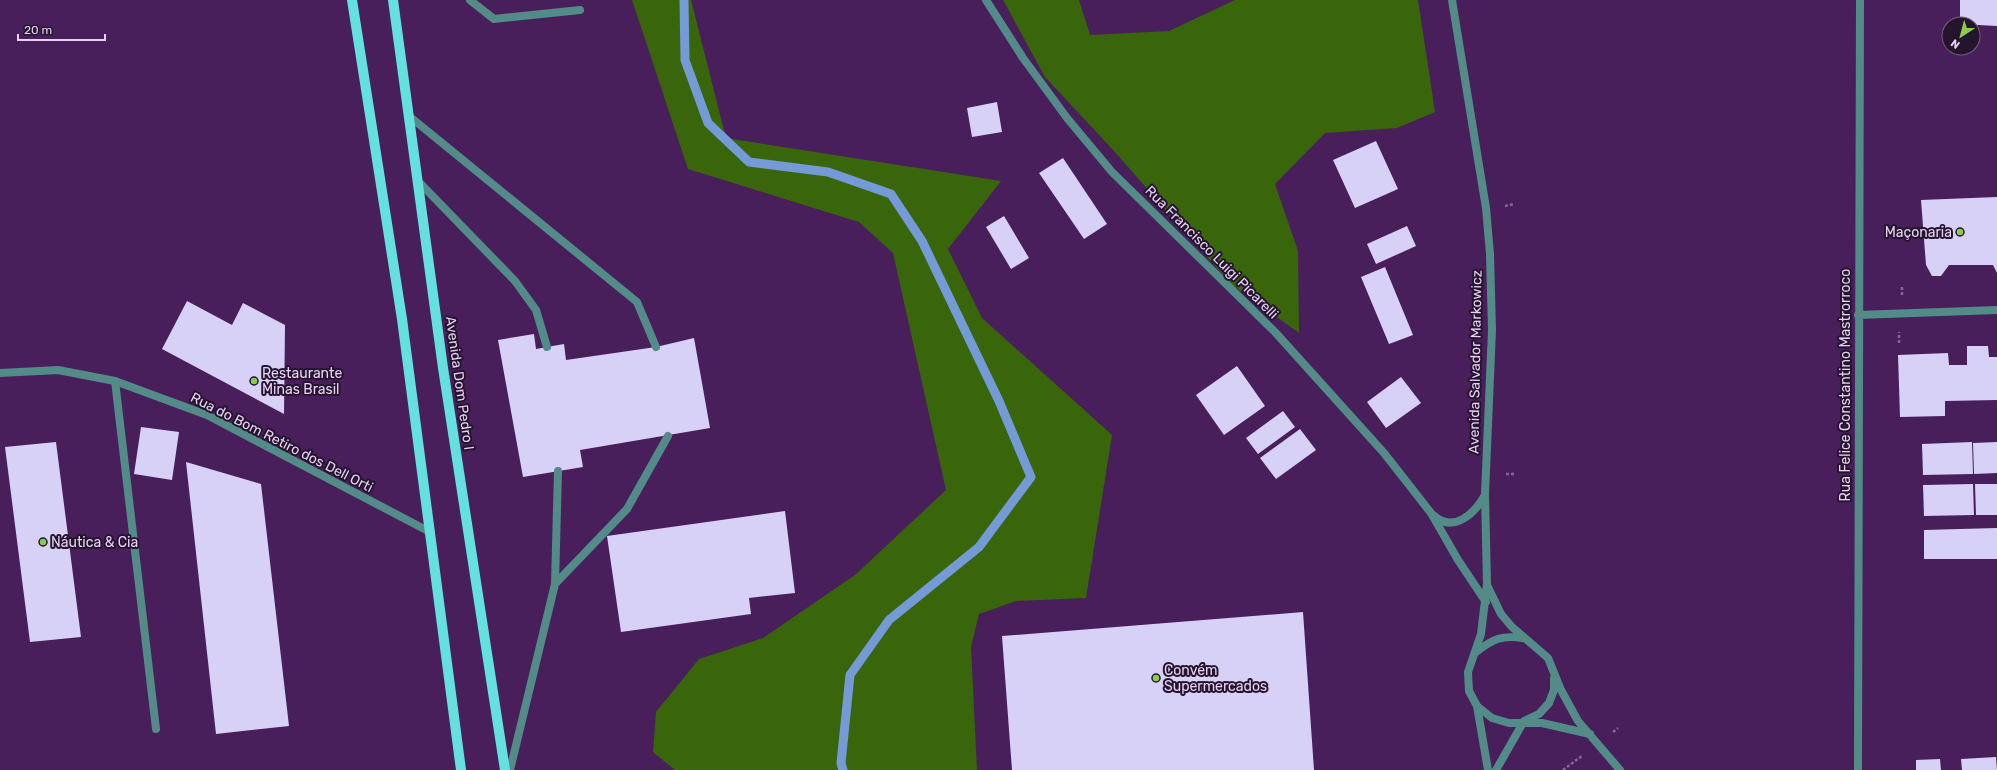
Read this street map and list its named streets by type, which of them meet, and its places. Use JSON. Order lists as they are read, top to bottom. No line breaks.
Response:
{"streets":{"main road":["Avenida Dom Pedro I"],"street":["Rua Francisco Luigi Picarelli","Avenida Salvador Markowicz","Rua Felice Constantino Mastrorroco","Rua do Bom Retiro dos Dell Orti"]},"crossings":[["Rua Francisco Luigi Picarelli","Avenida Salvador Markowicz"]],"places":["Maçonaria","Restaurante Minas Brasil","Náutica & Cia","Convém Supermercados"],"scale_bar":"20 m","north":"bottom left"}
